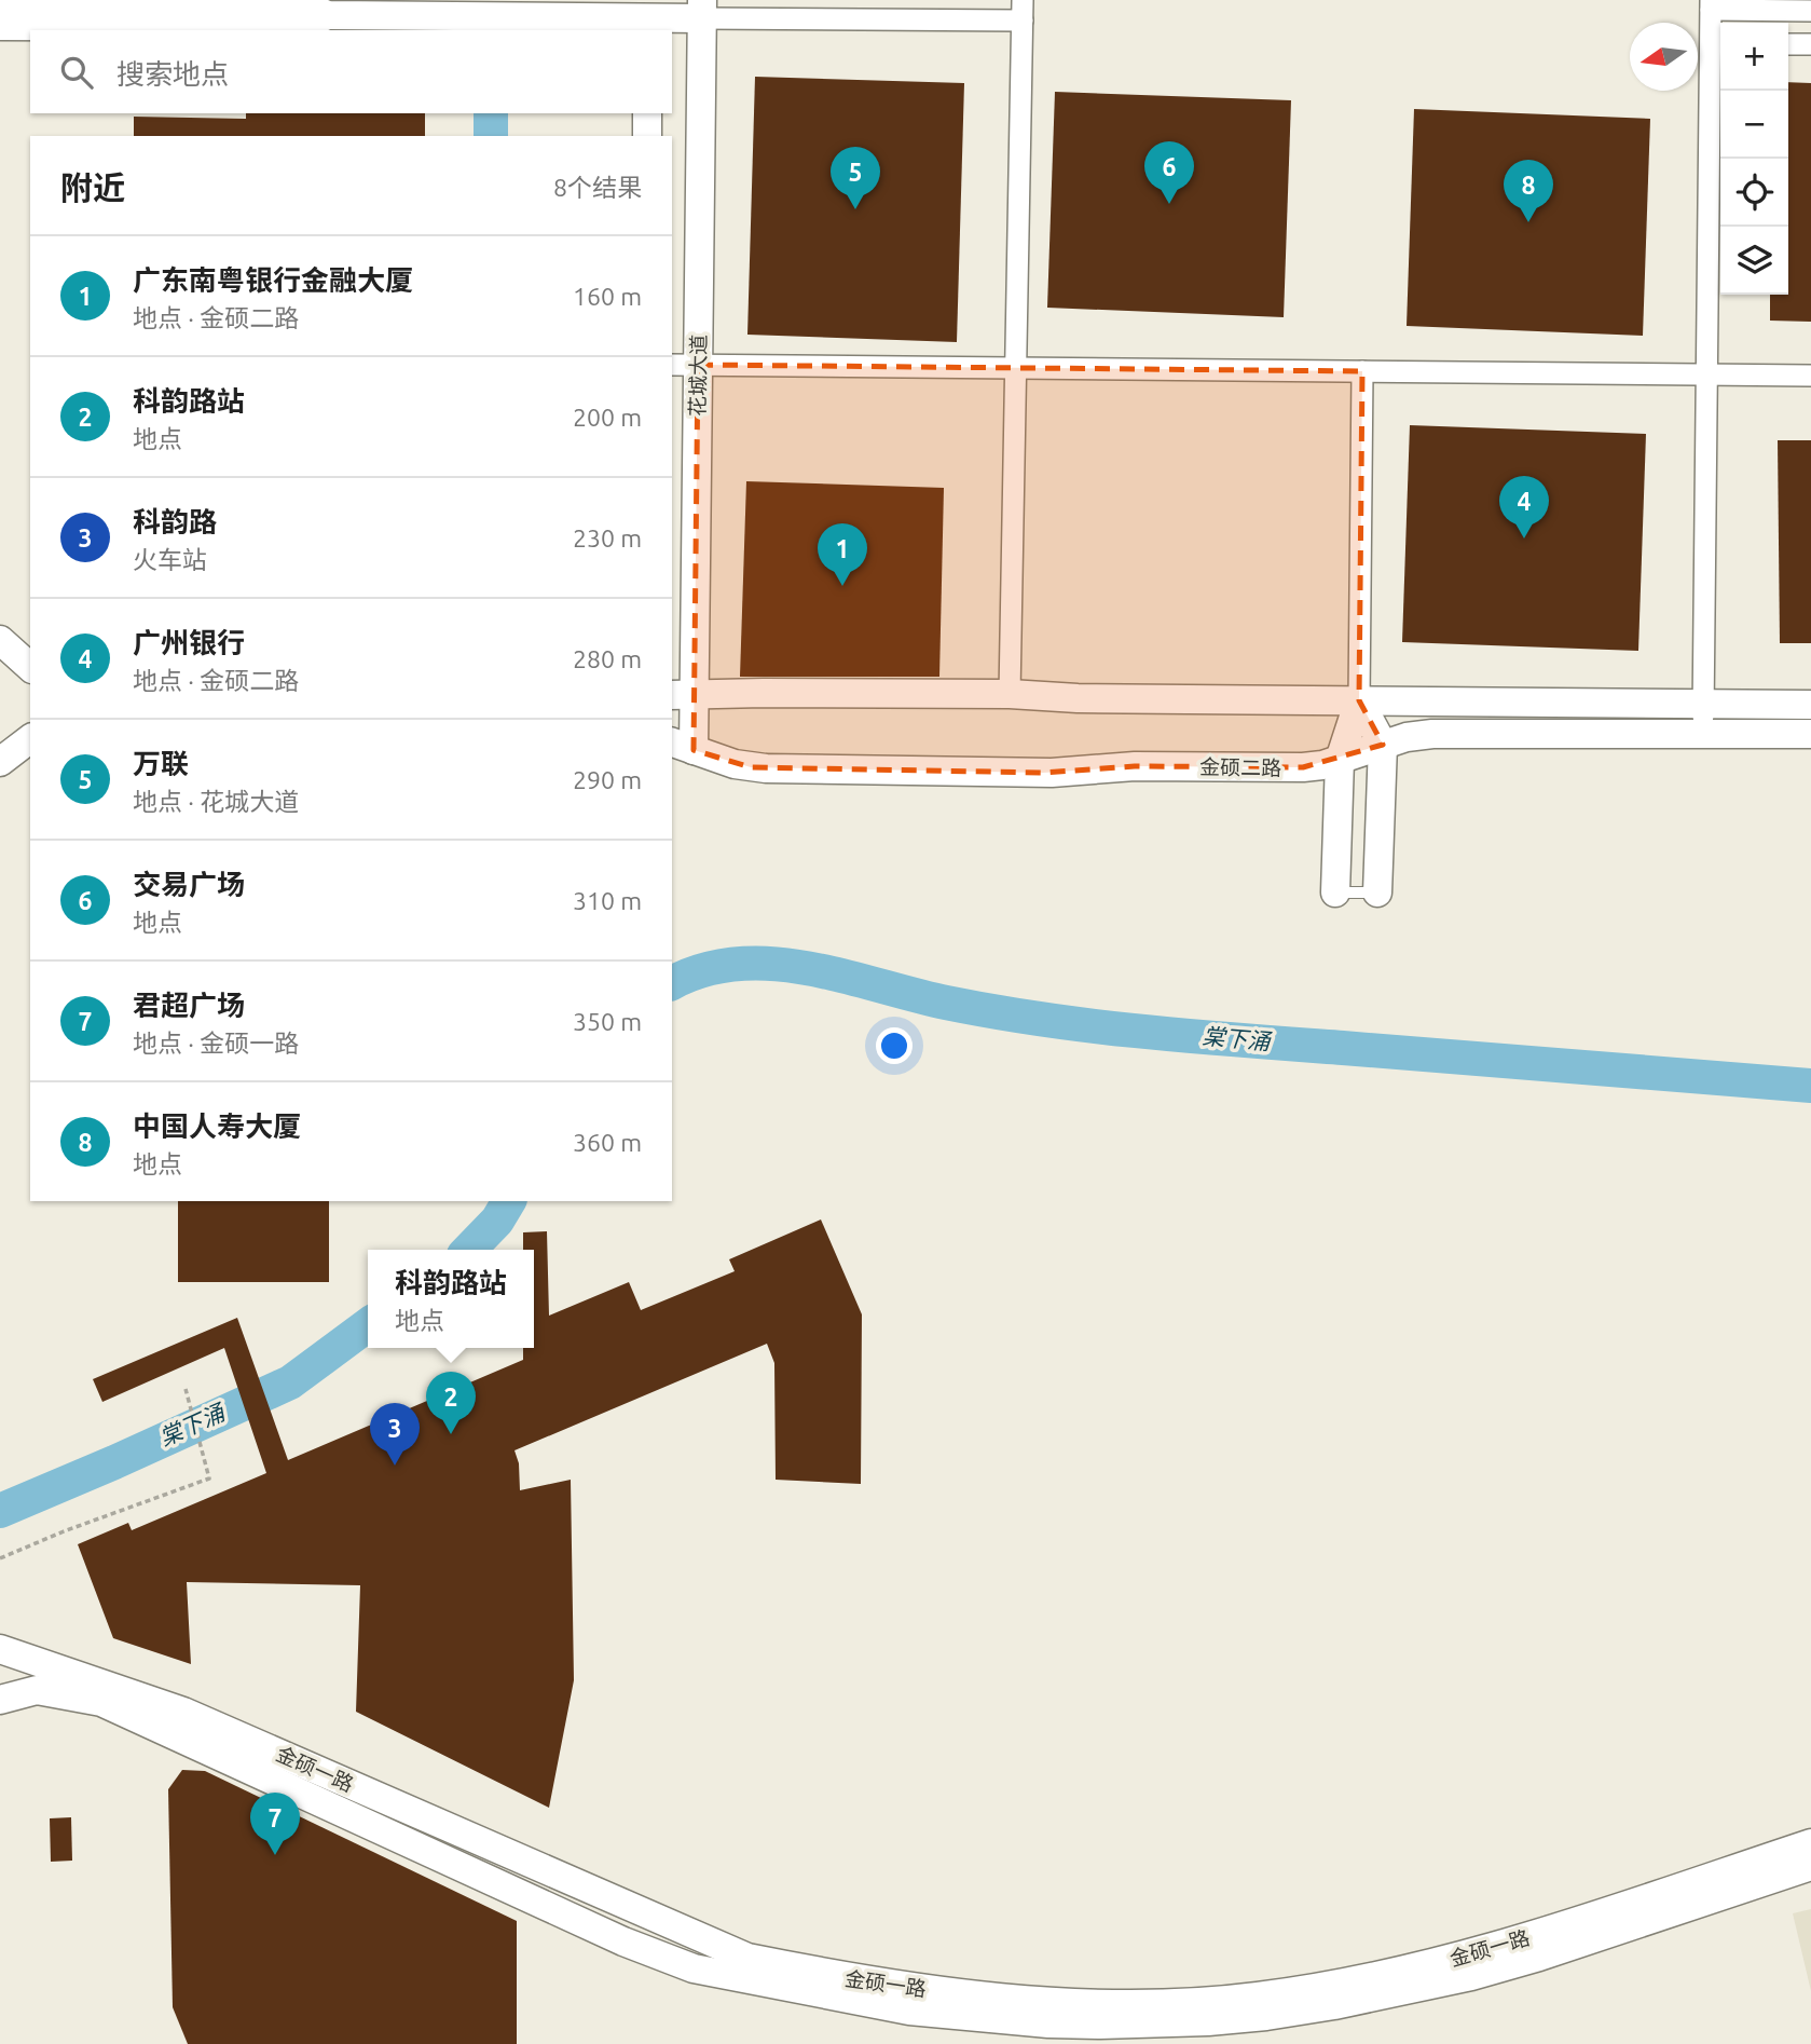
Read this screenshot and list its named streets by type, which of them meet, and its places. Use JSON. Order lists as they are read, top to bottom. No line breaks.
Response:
{"streets":{"street":["花城大道","金硕二路","金硕一路"]},"crossings":[["花城大道","金硕二路"]],"water":["棠下涌"],"north":"left","page":{"map_buttons":["+","−"],"search":"搜索地点","heading":["附近","8个结果"],"pins":["6","5","8","4","1","2","3","7"],"list":[{"mark":"1","name":"广东南粤银行金融大厦","note":"地点 · 金硕二路","value":"160 m"},{"mark":"2","name":"科韵路站","note":"地点","value":"200 m"},{"mark":"3","name":"科韵路","note":"火车站","value":"230 m"},{"mark":"4","name":"广州银行","note":"地点 · 金硕二路","value":"280 m"},{"mark":"5","name":"万联","note":"地点 · 花城大道","value":"290 m"},{"mark":"6","name":"交易广场","note":"地点","value":"310 m"},{"mark":"7","name":"君超广场","note":"地点 · 金硕一路","value":"350 m"},{"mark":"8","name":"中国人寿大厦","note":"地点","value":"360 m"}],"popup":["科韵路站","地点"]}}
